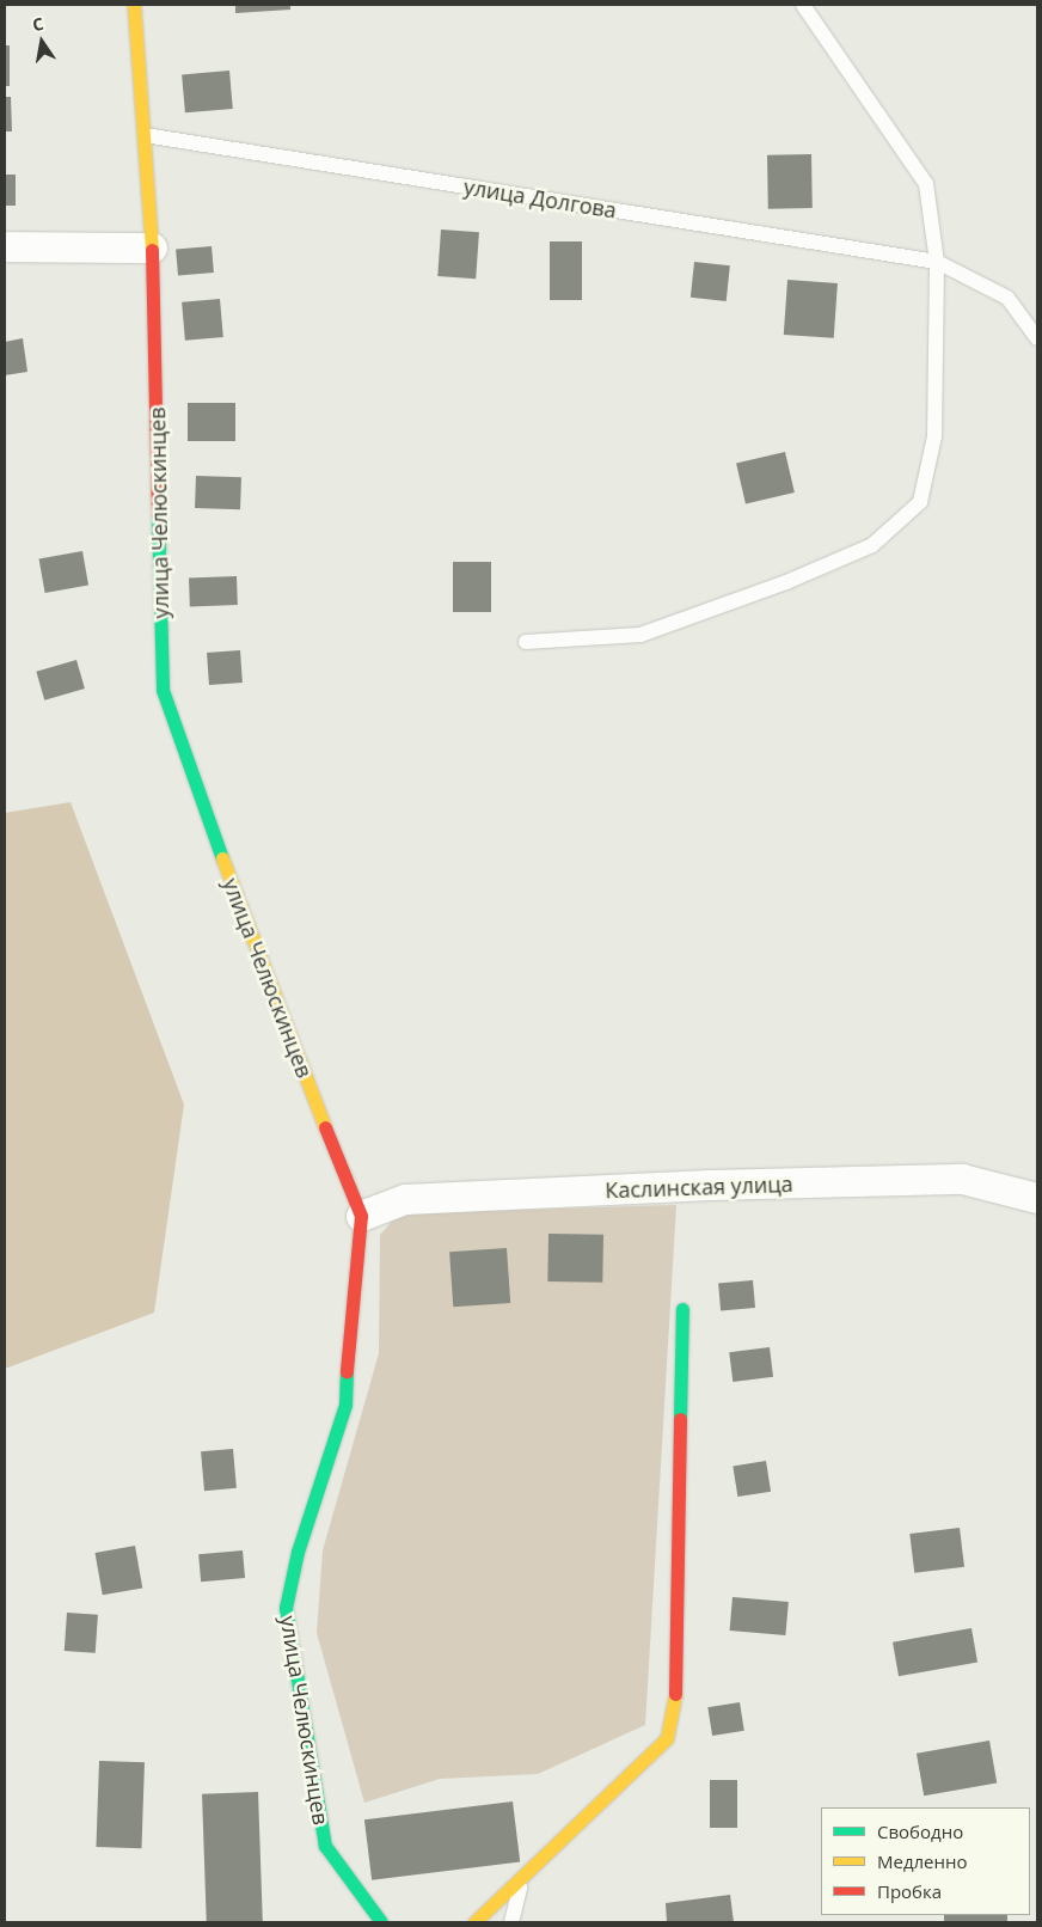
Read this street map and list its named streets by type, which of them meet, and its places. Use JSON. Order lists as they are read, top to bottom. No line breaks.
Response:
{"streets":{"street":["улица Челюскинцев","Каслинская улица"],"lane":["улица Долгова"]},"crossings":[["улица Долгова","улица Челюскинцев"],["улица Челюскинцев","Каслинская улица"]],"legend":["Свободно","Медленно","Пробка"],"north":"top"}
